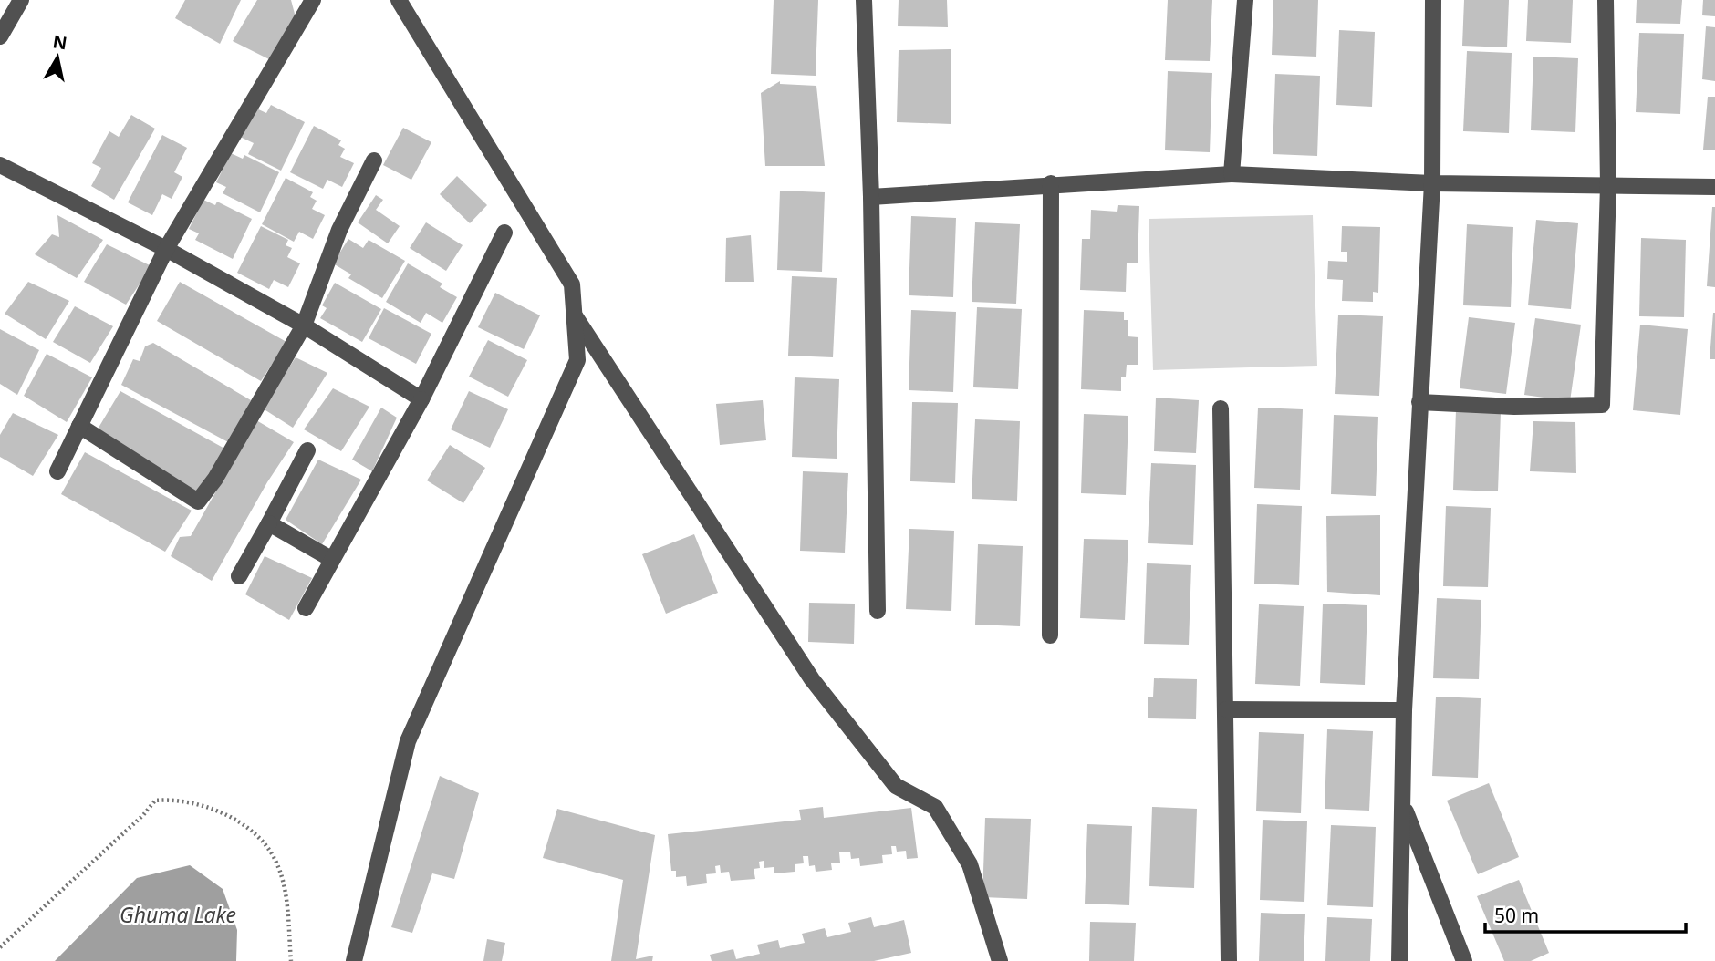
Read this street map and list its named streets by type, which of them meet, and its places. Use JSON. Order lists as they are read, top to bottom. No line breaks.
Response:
{"water":["Ghuma Lake"],"scale_bar":"50 m","north":"top"}
